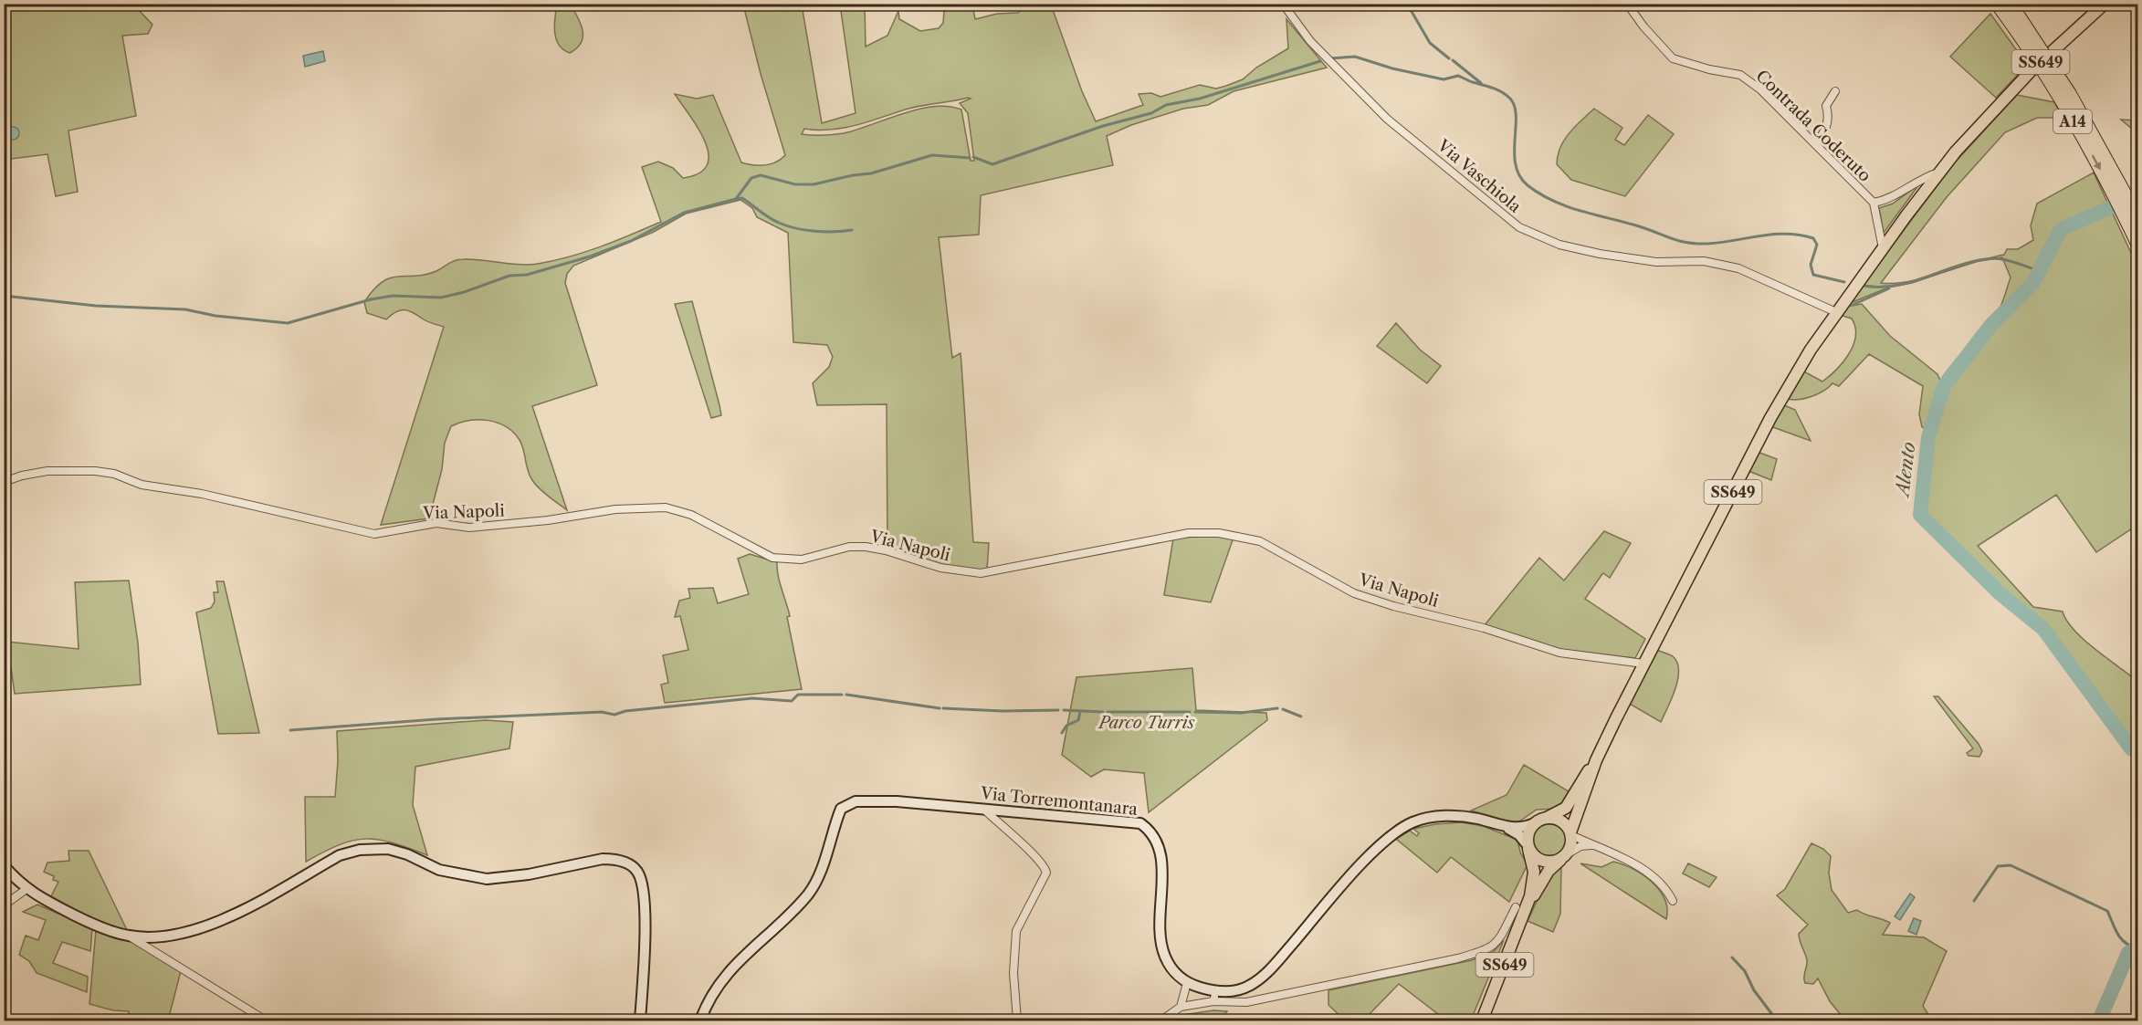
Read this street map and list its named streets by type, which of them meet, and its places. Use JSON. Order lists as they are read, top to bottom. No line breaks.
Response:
{"streets":{"highway":["A14"],"main road":["SS649"],"street":["Contrada Coderuto","Via Vaschiola","Via Napoli","Via Torremontanara"]},"crossings":[["SS649","Contrada Coderuto"],["SS649","Via Vaschiola"],["SS649","Via Napoli"]],"water":["Alento"],"parks":["Parco Turris"]}
